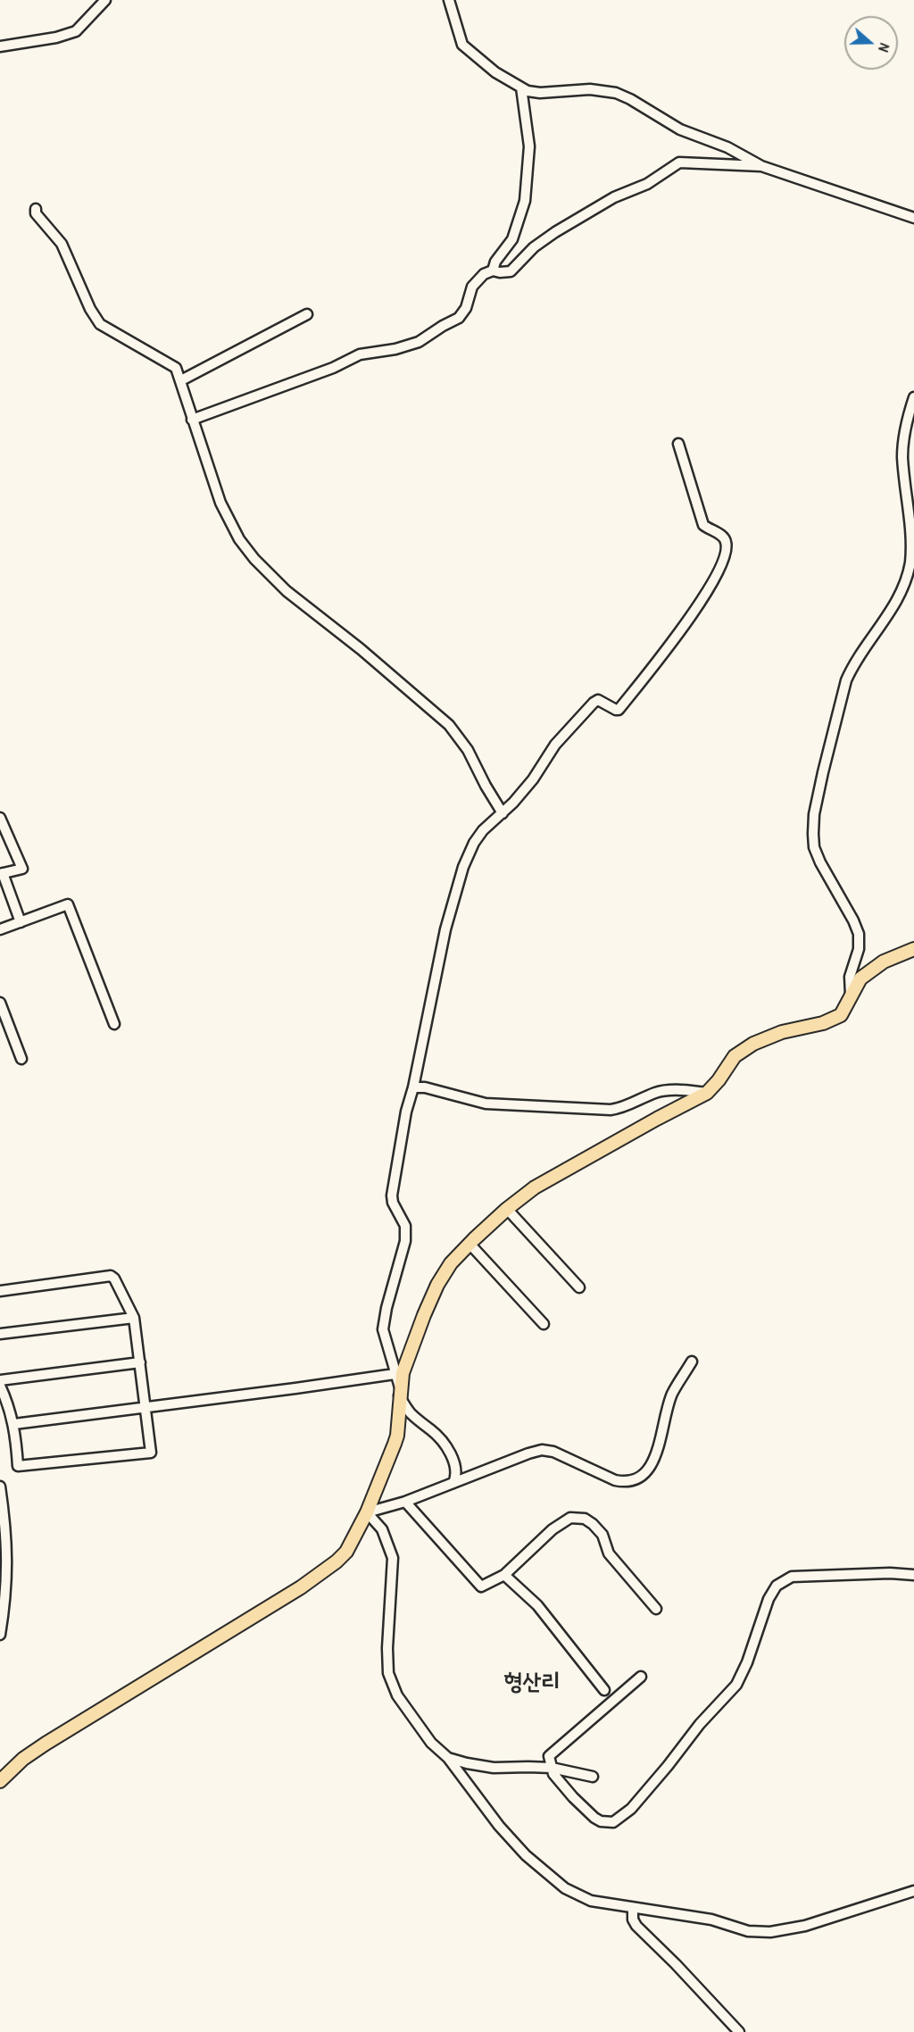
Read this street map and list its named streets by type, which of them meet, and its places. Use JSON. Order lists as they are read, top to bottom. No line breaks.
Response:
{"districts":["형산리"],"north":"right"}
